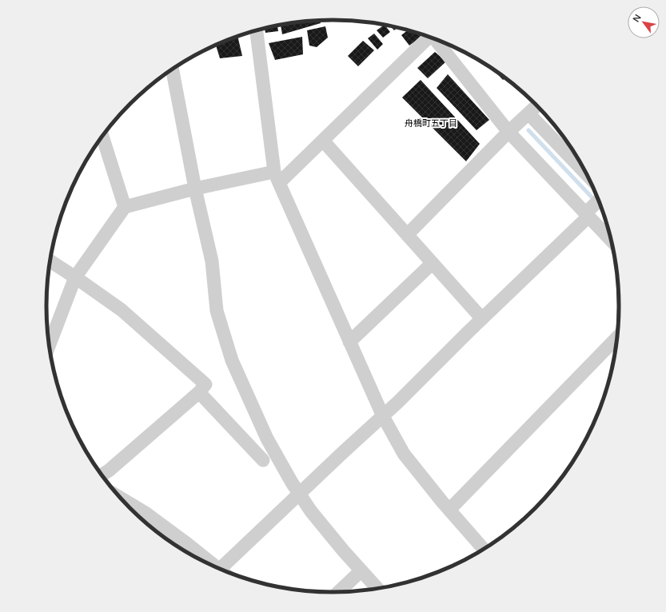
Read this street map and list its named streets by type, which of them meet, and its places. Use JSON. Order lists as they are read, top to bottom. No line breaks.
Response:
{"districts":["舟橋町五丁目"],"north":"top left"}
